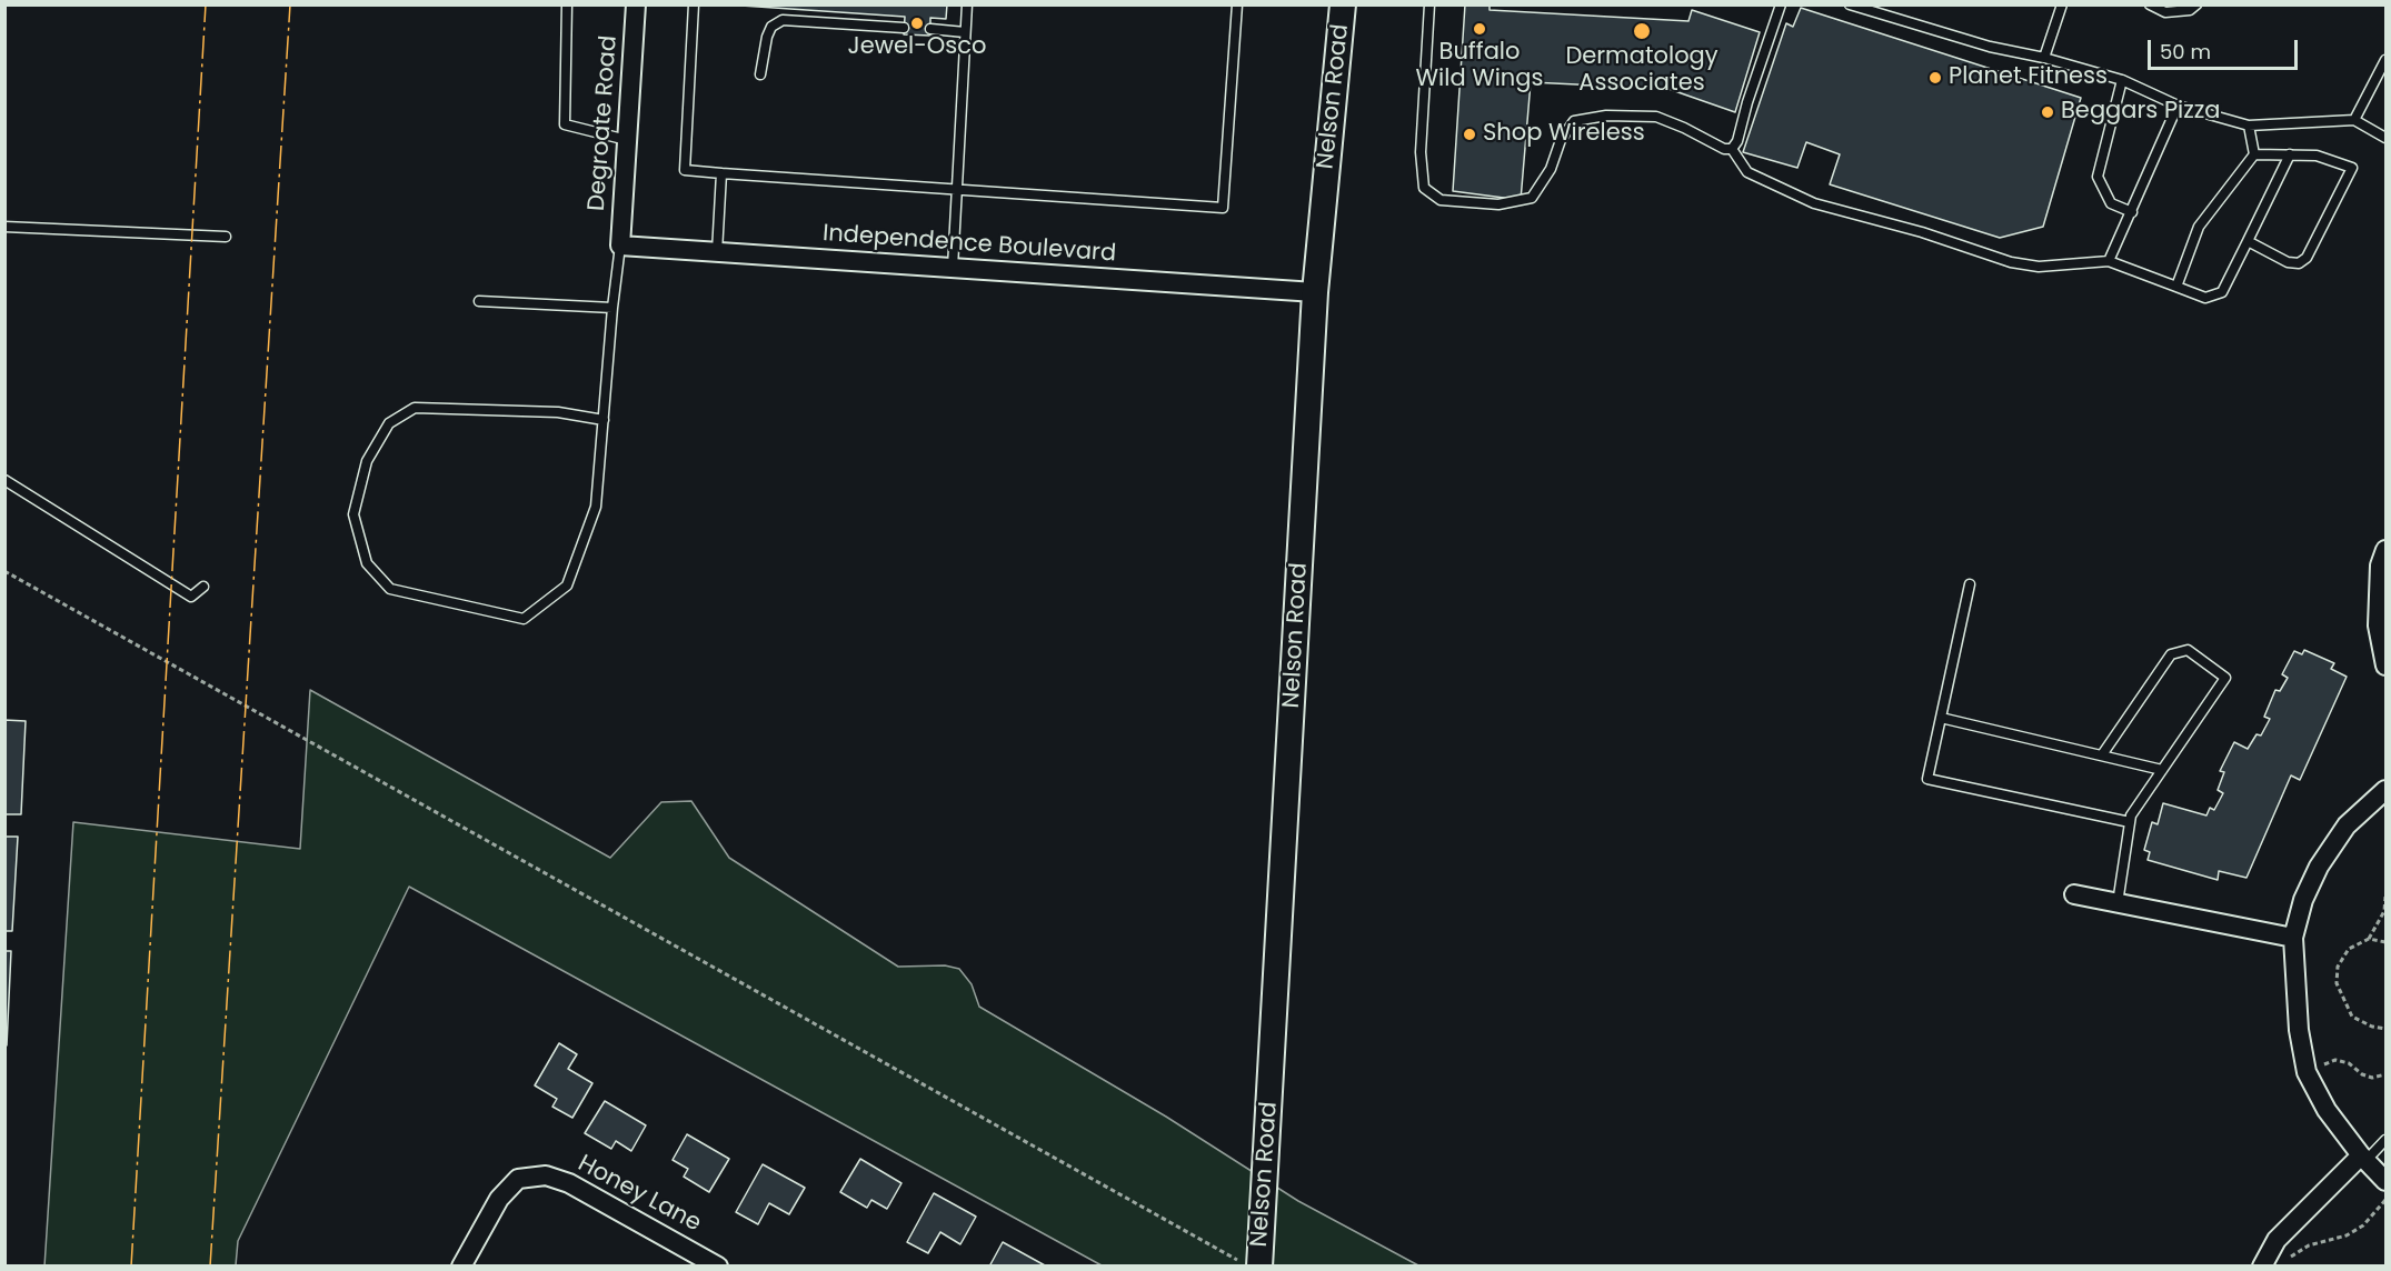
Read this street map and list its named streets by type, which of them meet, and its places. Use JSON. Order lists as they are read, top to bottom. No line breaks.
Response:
{"streets":{"street":["Nelson Road","Degroate Road","Independence Boulevard","Honey Lane"]},"crossings":[["Nelson Road","Independence Boulevard"],["Degroate Road","Independence Boulevard"]],"places":["Jewel-Osco","Buffalo Wild Wings","Dermatology Associates","Planet Fitness","Beggars Pizza","Shop Wireless"],"scale_bar":"50 m"}
